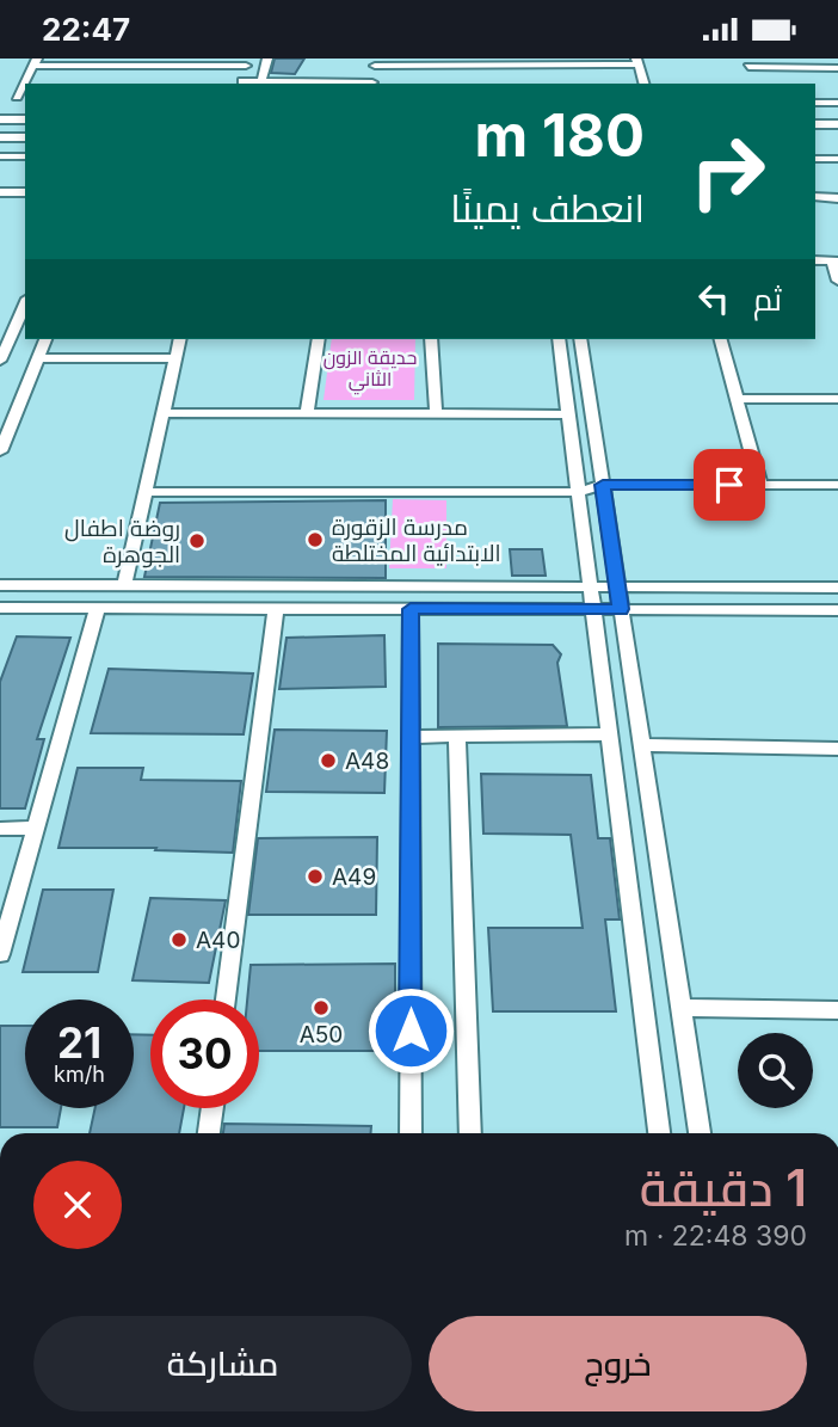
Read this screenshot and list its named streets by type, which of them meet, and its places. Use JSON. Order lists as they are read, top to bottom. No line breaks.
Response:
{"parks":["حديقة الزون الثاني"],"places":["مدرسة الزقورة الابتدائية المختلطة","روضة اطفال الجوهرة","A48","A49","A40","A50"],"page":{"status":"22:47","turn":["180 m","انعطف يمينًا"],"then":"ثم","speed":"21 km/h","limit":"30","heading":["1 دقيقة","390 m · 22:48"],"buttons":["خروج","مشاركة"]}}
